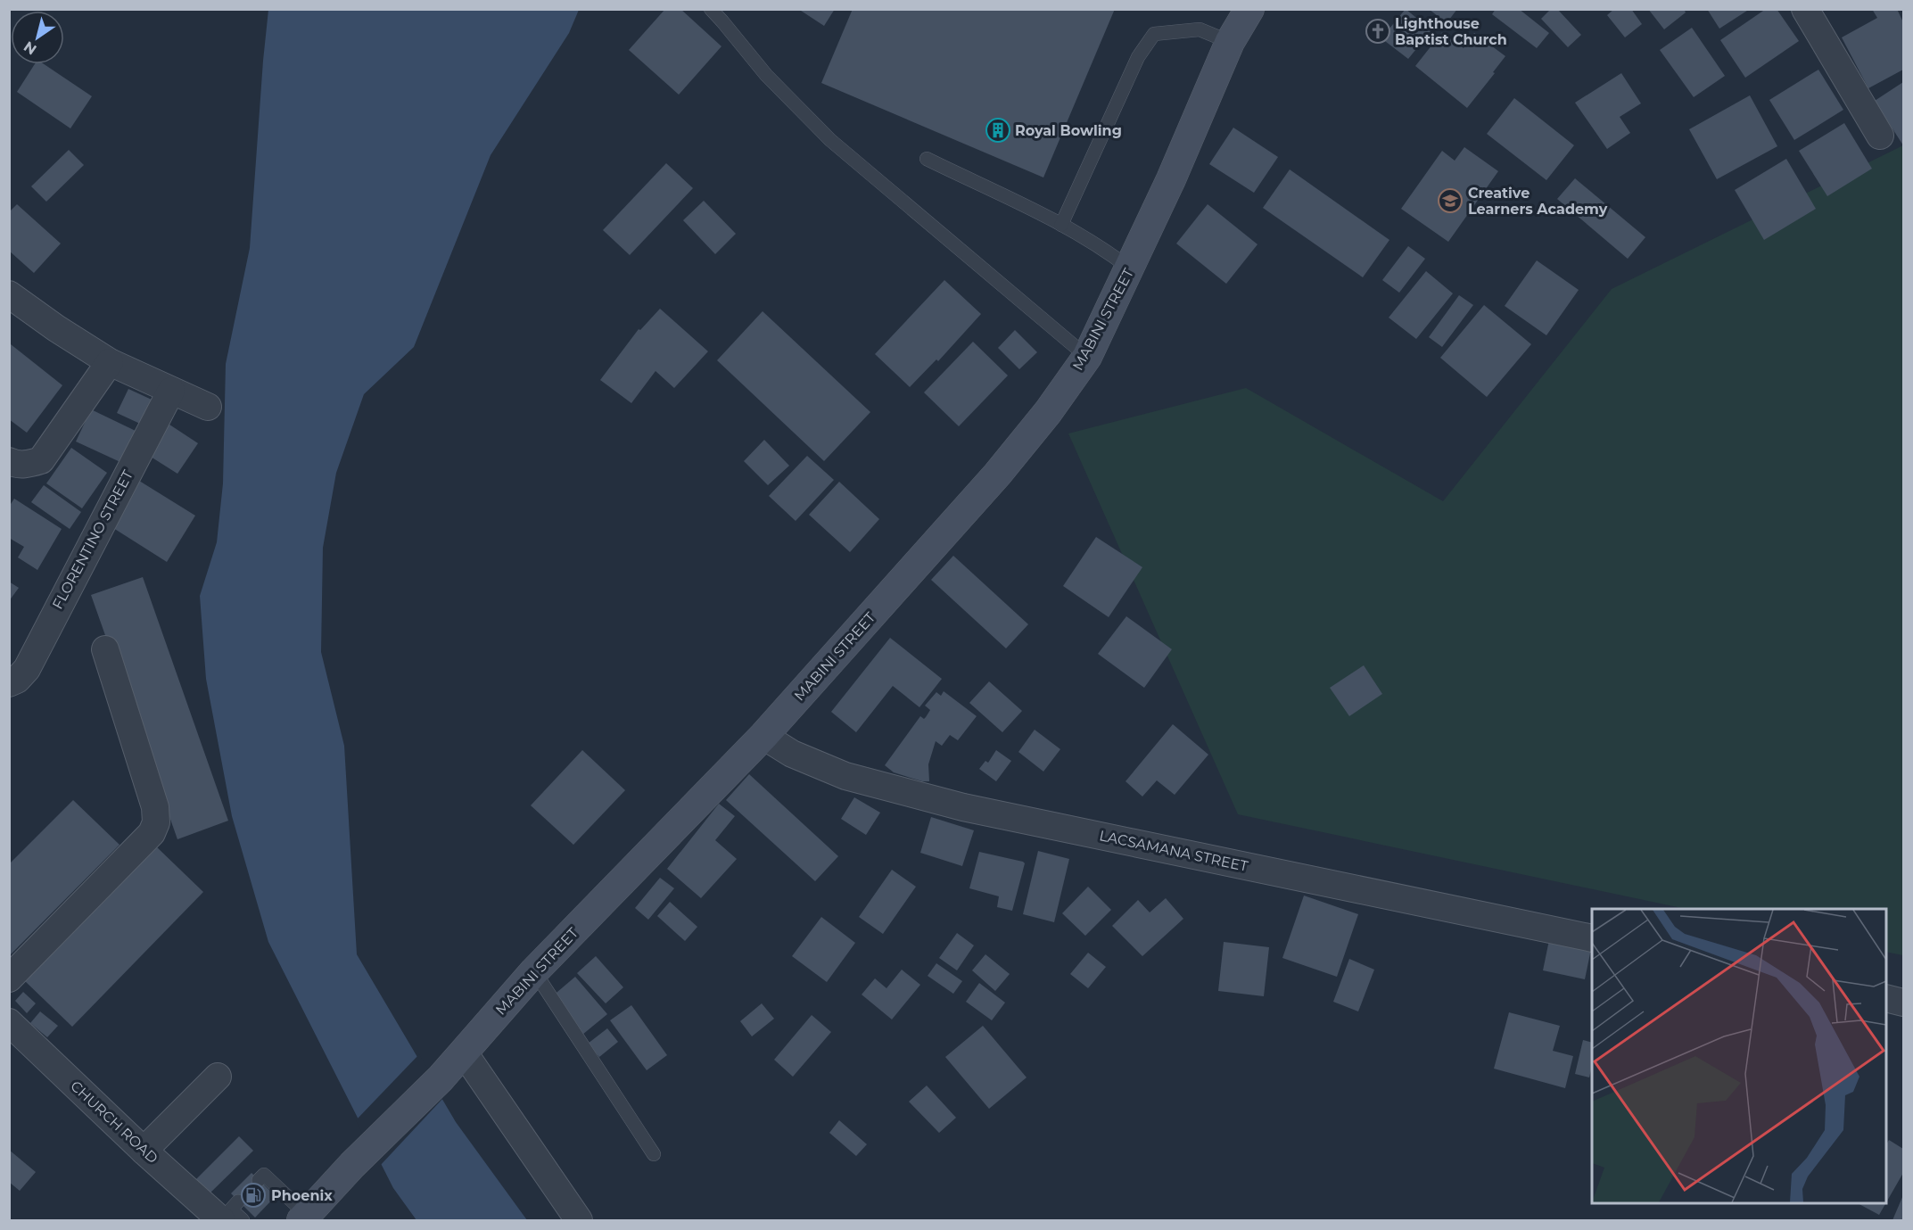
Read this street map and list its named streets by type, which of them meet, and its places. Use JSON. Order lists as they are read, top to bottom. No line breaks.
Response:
{"streets":{"main road":["MABINI STREET"],"street":["FLORENTINO STREET","LACSAMANA STREET","CHURCH ROAD"]},"crossings":[["MABINI STREET","LACSAMANA STREET"]],"places":{"church":["Lighthouse Baptist Church"],"building":["Royal Bowling"],"school or university":["Creative Learners Academy"],"fuel station":["Phoenix"]},"north":"bottom left"}
